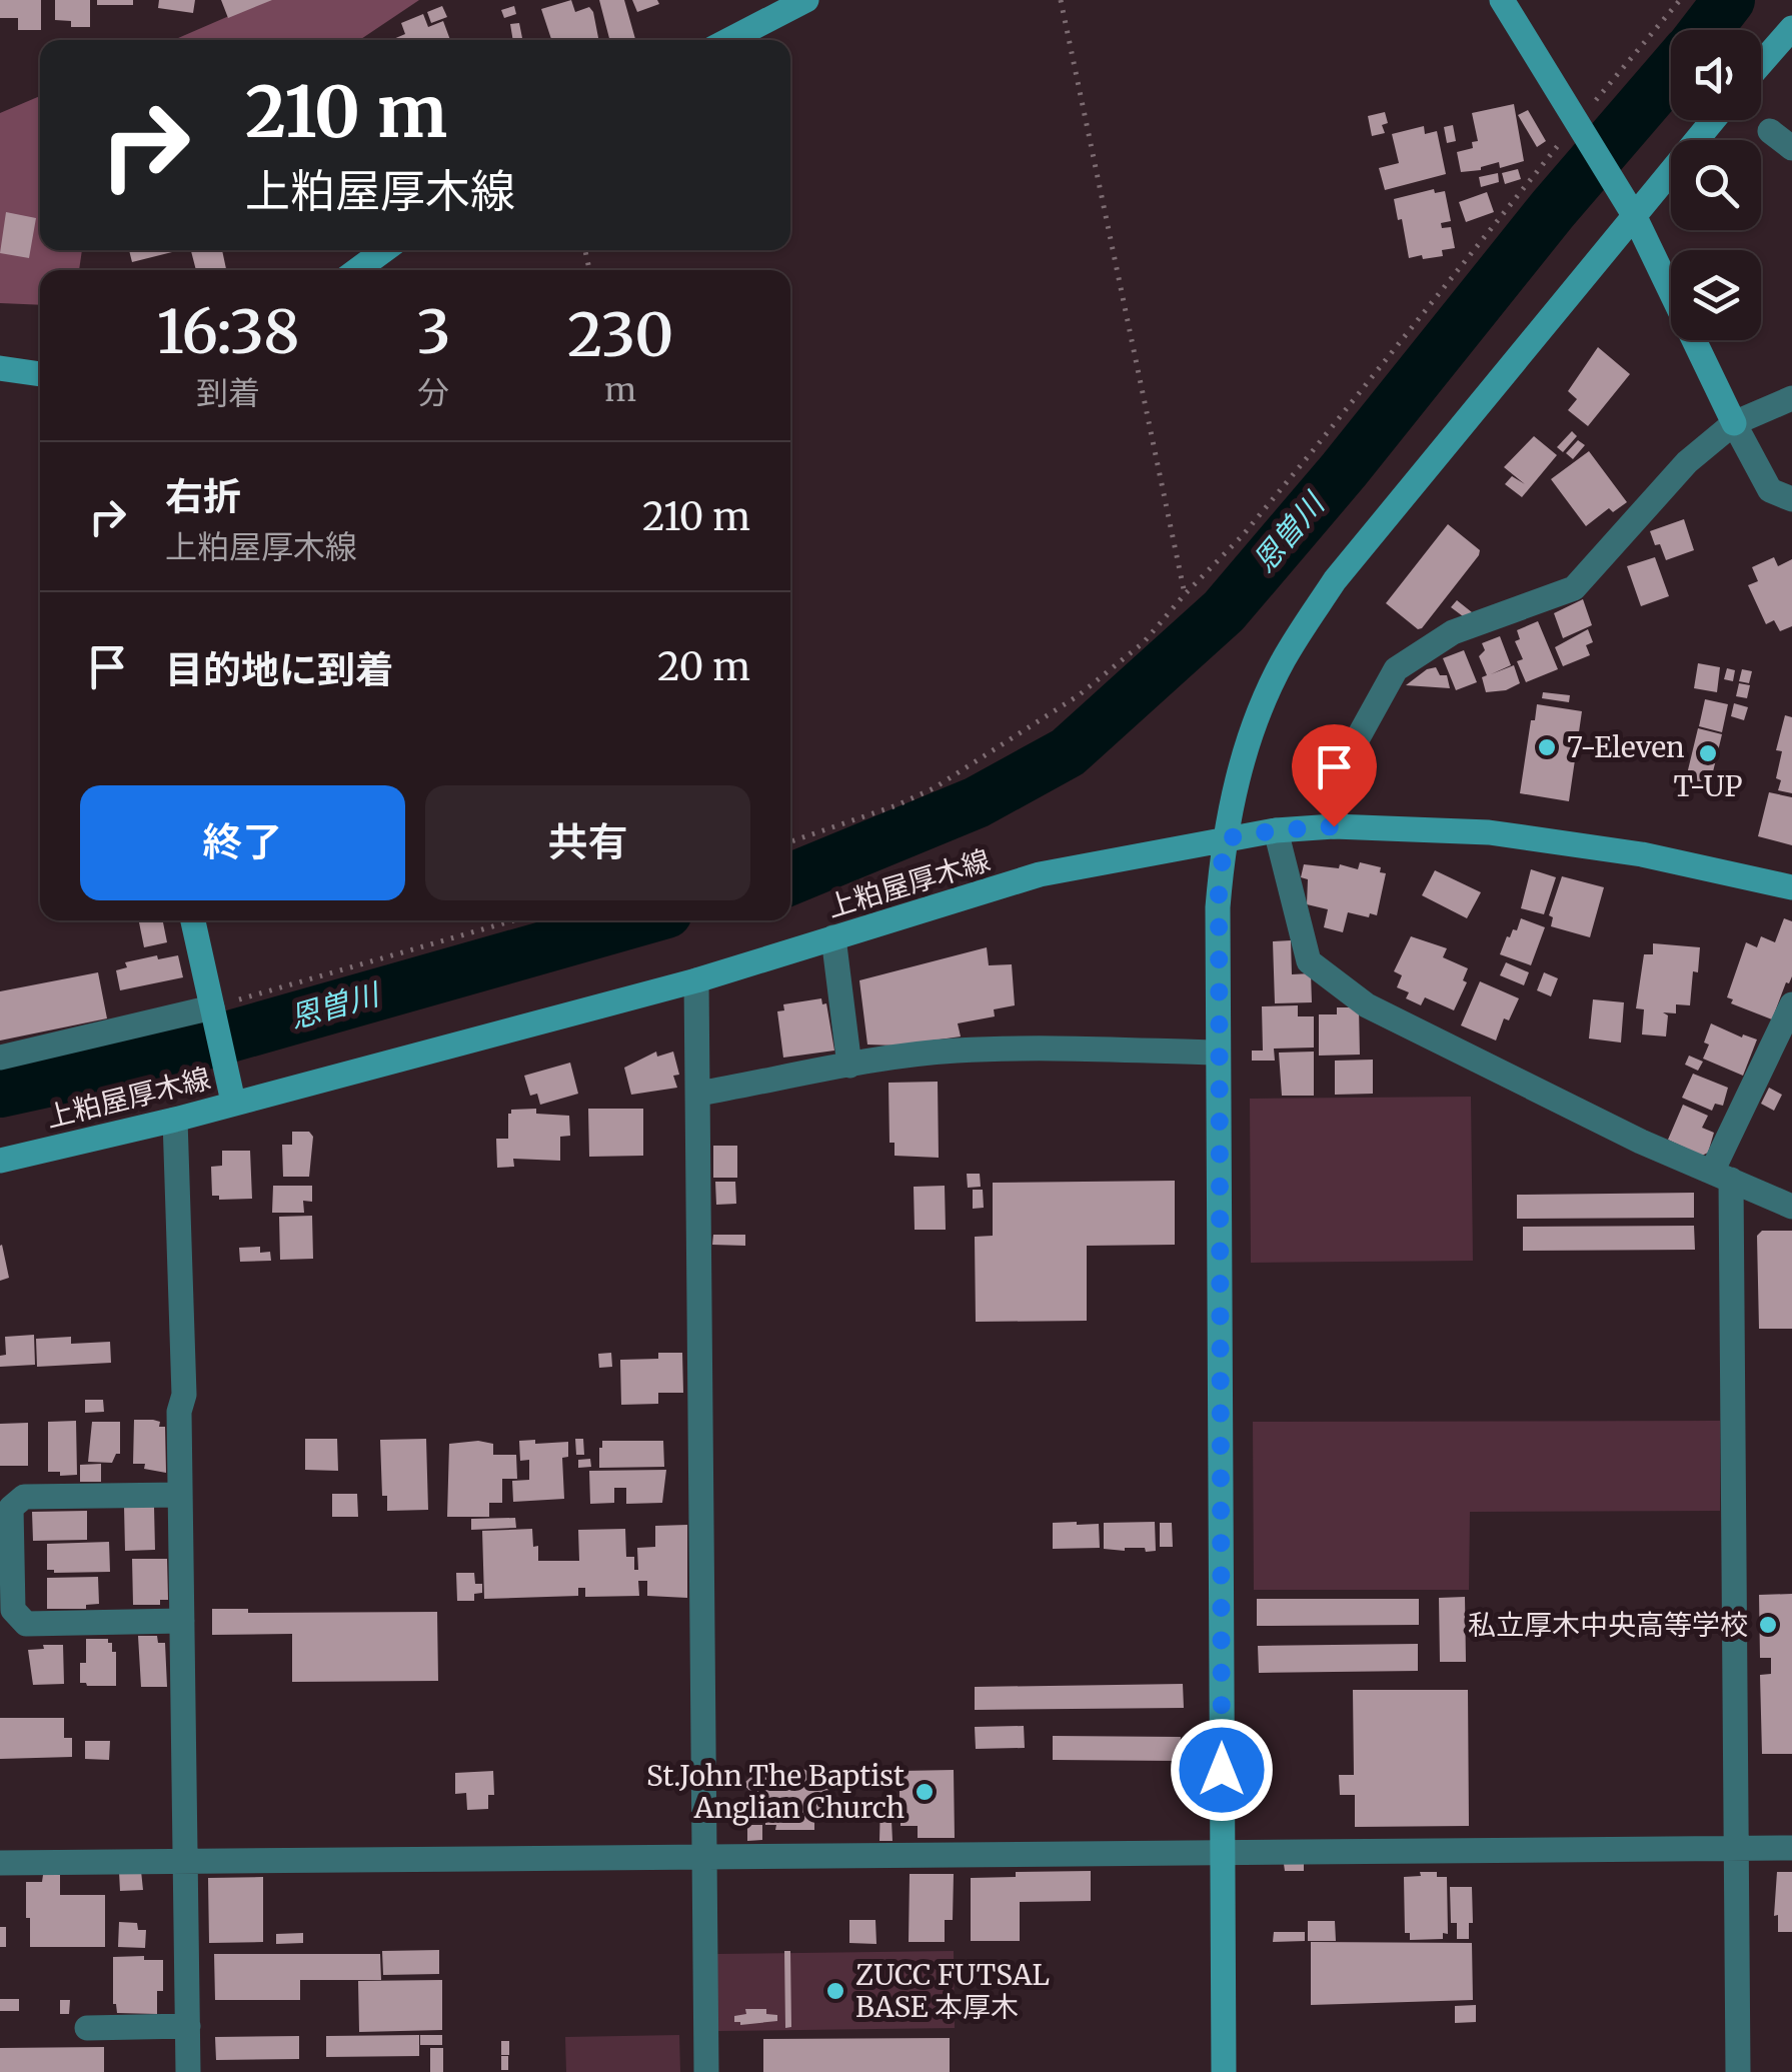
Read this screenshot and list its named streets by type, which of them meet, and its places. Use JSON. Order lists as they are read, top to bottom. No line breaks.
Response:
{"streets":{"street":["上粕屋厚木線"]},"water":["恩曽川"],"places":["7-Eleven","T-UP","私立厚木中央高等学校","St.John The Baptist Anglian Church","ZUCC FUTSAL BASE 本厚木"],"page":{"turn":["210 m","上粕屋厚木線"],"eta":["16:38","到着","3","分","230","m"],"list":[{"name":"右折","note":"上粕屋厚木線","value":"210 m"},{"name":"目的地に到着","value":"20 m"}],"buttons":["終了","共有"]}}
